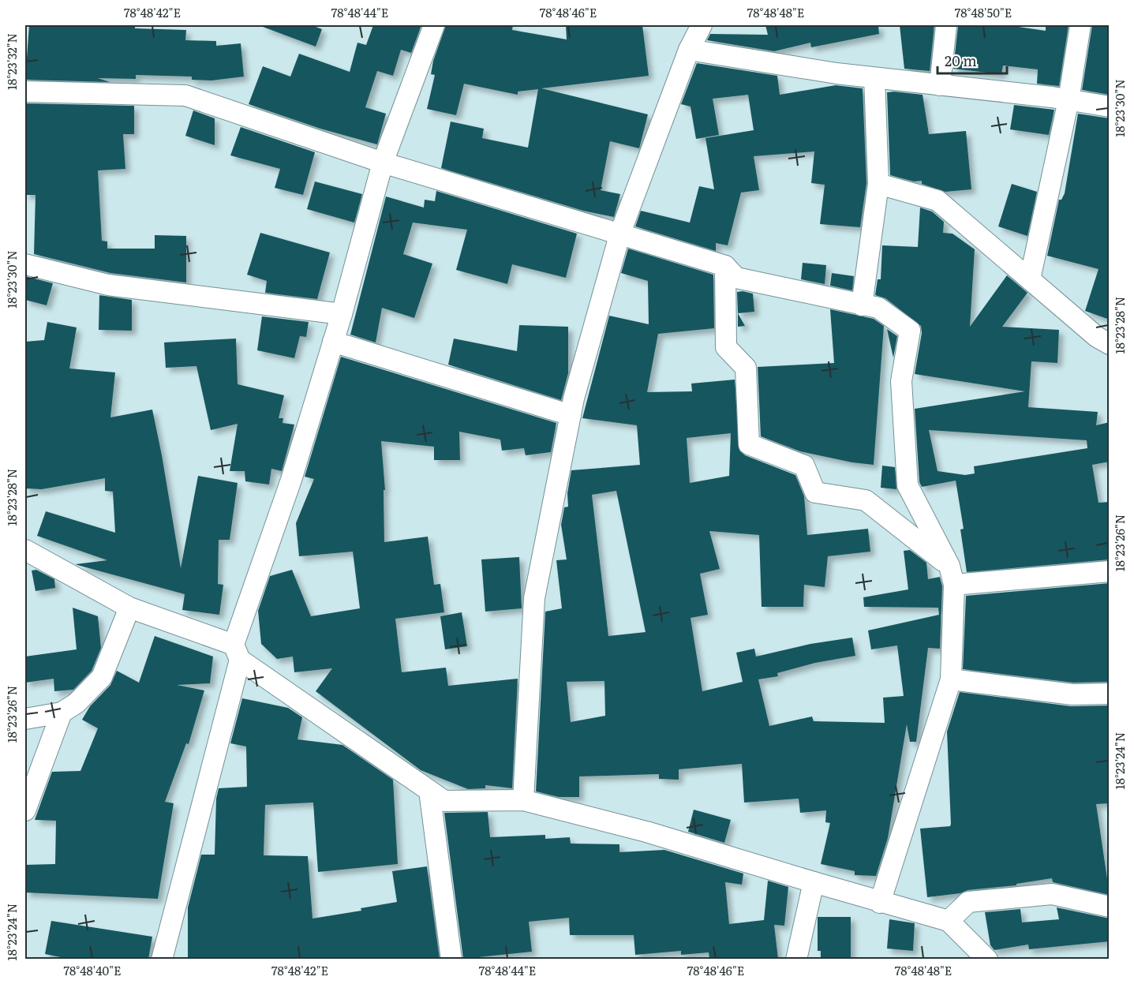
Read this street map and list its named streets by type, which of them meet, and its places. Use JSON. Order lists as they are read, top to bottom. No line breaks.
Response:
{"scale_bar":"20 m","coordinates":["78°48'42\"E","78°48'44\"E","78°48'46\"E","78°48'48\"E","78°48'50\"E","18°23'32\"N","18°23'30\"N","18°23'28\"N","18°23'26\"N","18°23'24\"N","78°48'40\"E"]}
